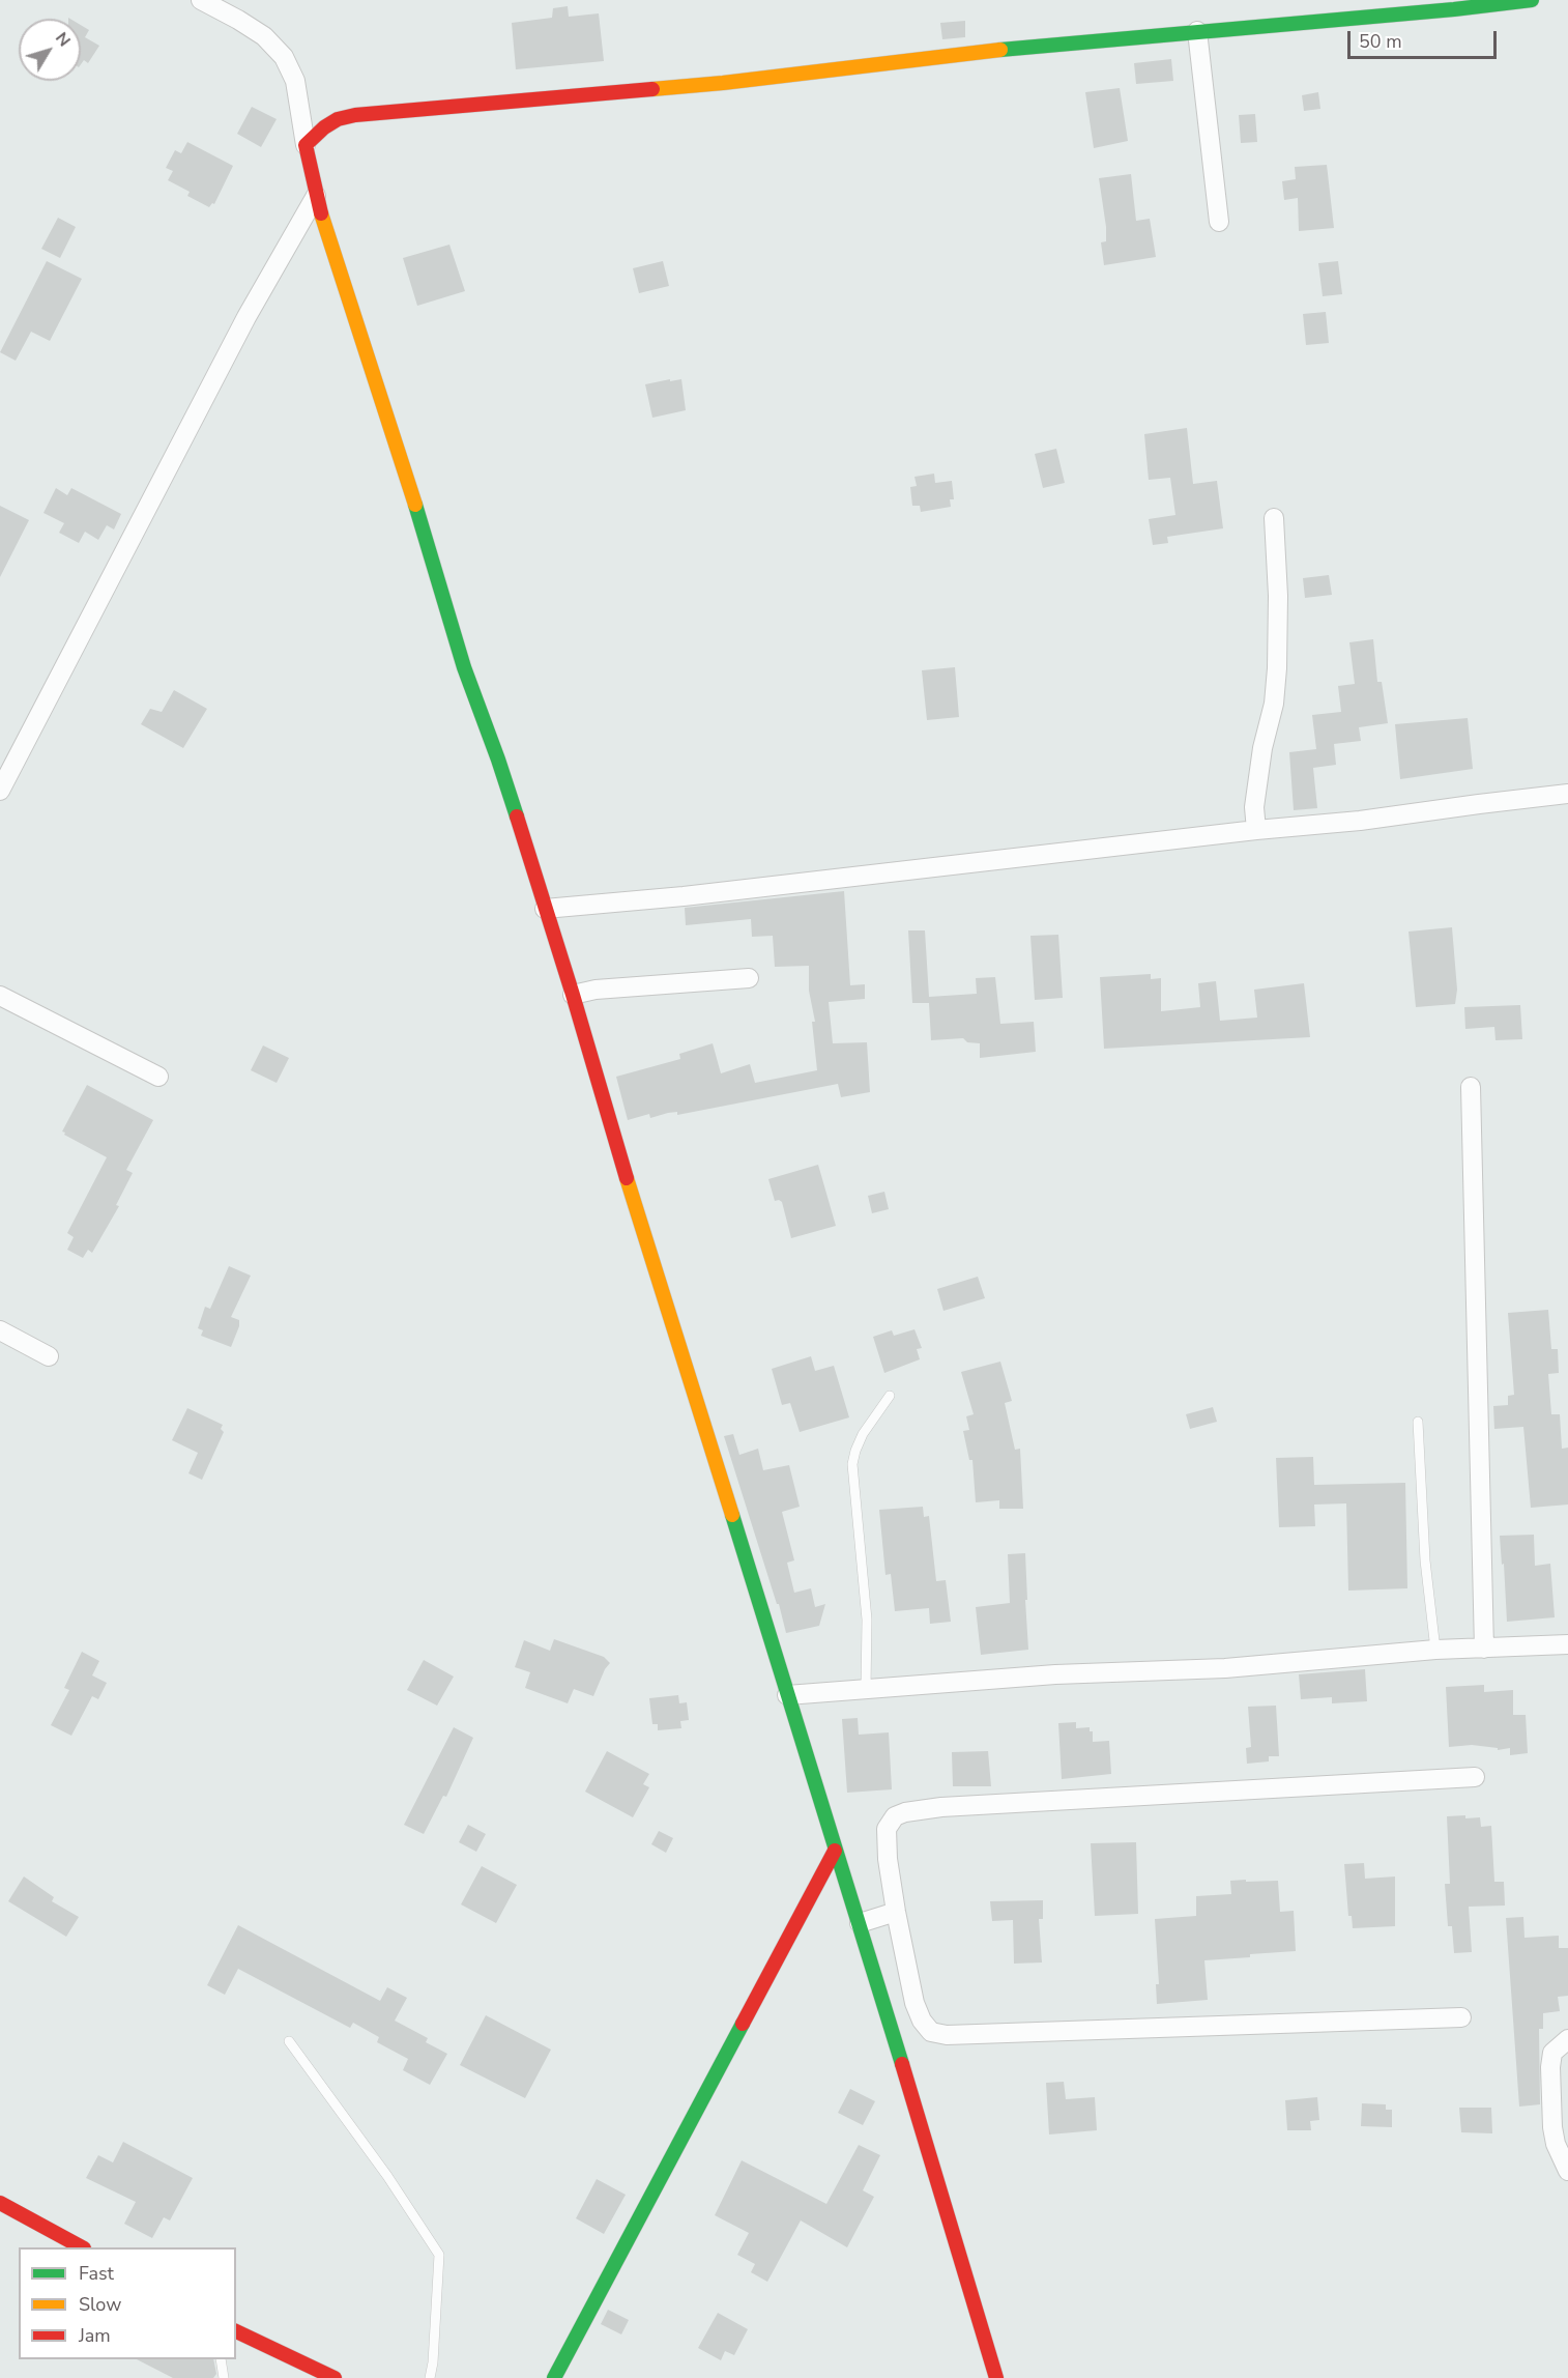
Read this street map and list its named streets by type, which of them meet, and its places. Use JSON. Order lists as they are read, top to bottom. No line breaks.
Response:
{"legend":["Fast","Slow","Jam"],"scale_bar":"50 m","north":"top right"}
